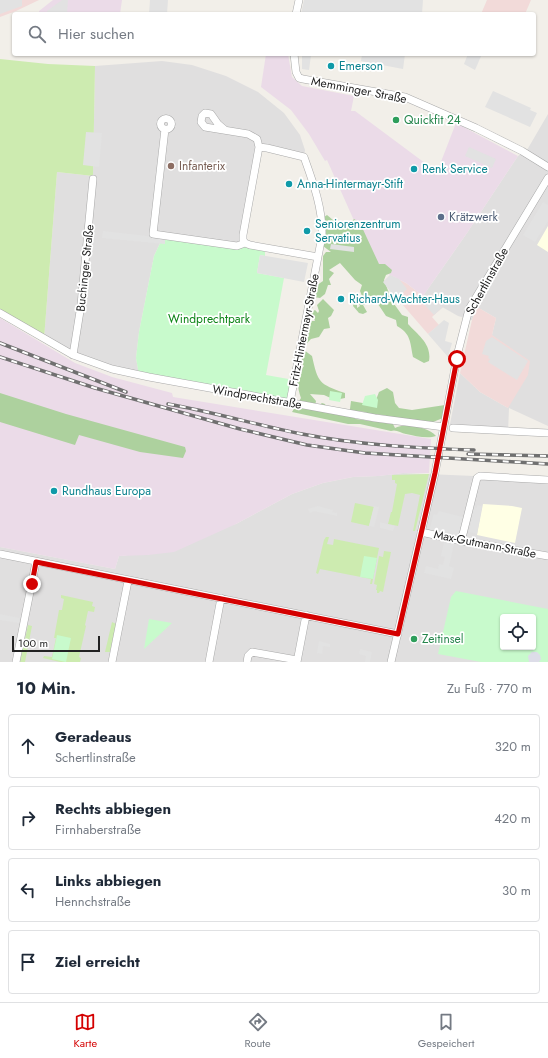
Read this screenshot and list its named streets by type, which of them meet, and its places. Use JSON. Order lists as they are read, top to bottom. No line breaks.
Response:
{"streets":{"street":["Memminger Straße","Buchinger Straße","Schertlinstraße","Fritz-Hintermayr-Straße","Windprechtstraße","Max-Gutmann-Straße"]},"crossings":[["Buchinger Straße","Windprechtstraße"],["Schertlinstraße","Windprechtstraße"],["Schertlinstraße","Max-Gutmann-Straße"],["Fritz-Hintermayr-Straße","Windprechtstraße"]],"parks":["Windprechtpark"],"places":["Emerson","Quickfit 24","Infanterix","Renk Service","Anna-Hintermayr-Stift","Krätzwerk","Seniorenzentrum Servatius","Richard-Wachter-Haus","Rundhaus Europa","Zeitinsel"],"scale_bar":"100 m","page":{"search":"Hier suchen","scale":"100 m","heading":["10 Min.","Zu Fuß · 770 m"],"list":[["Geradeaus","Schertlinstraße","320 m"],["Rechts abbiegen","Firnhaberstraße","420 m"],["Links abbiegen","Hennchstraße","30 m"],"Ziel erreicht"],"nav":["Karte","Route","Gespeichert"]}}
